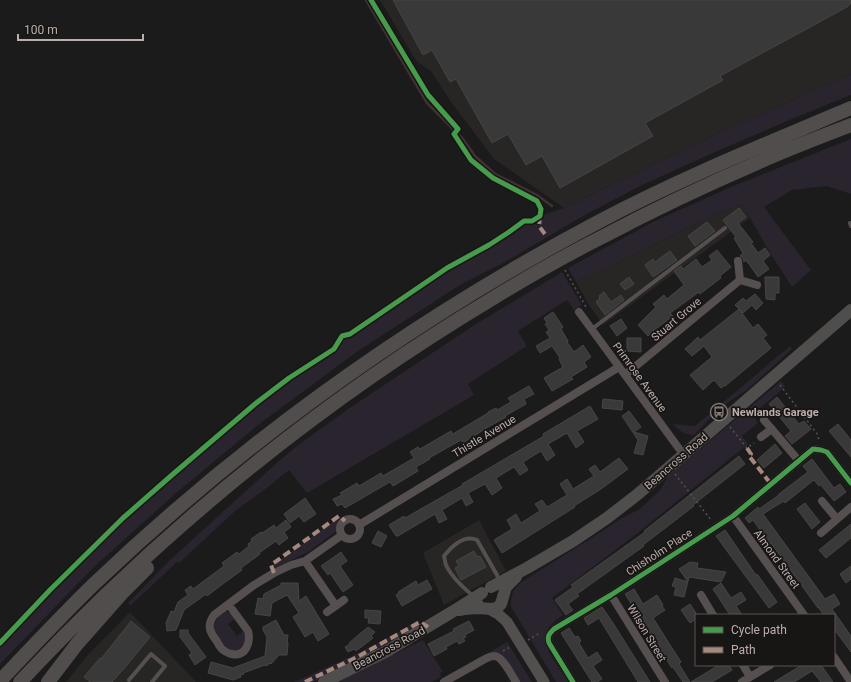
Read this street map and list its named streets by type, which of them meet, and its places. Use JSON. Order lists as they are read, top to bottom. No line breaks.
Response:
{"streets":{"main road":["Beancross Road"],"street":["Stuart Grove","Primrose Avenue","Thistle Avenue","Chisholm Place","Almond Street","Wilson Street"]},"crossings":[["Stuart Grove","Primrose Avenue"],["Primrose Avenue","Thistle Avenue"],["Primrose Avenue","Beancross Road"],["Chisholm Place","Almond Street"],["Chisholm Place","Wilson Street"]],"places":{"bus stop":["Newlands Garage"]},"legend":["Cycle path","Path"],"scale_bar":"100 m"}
